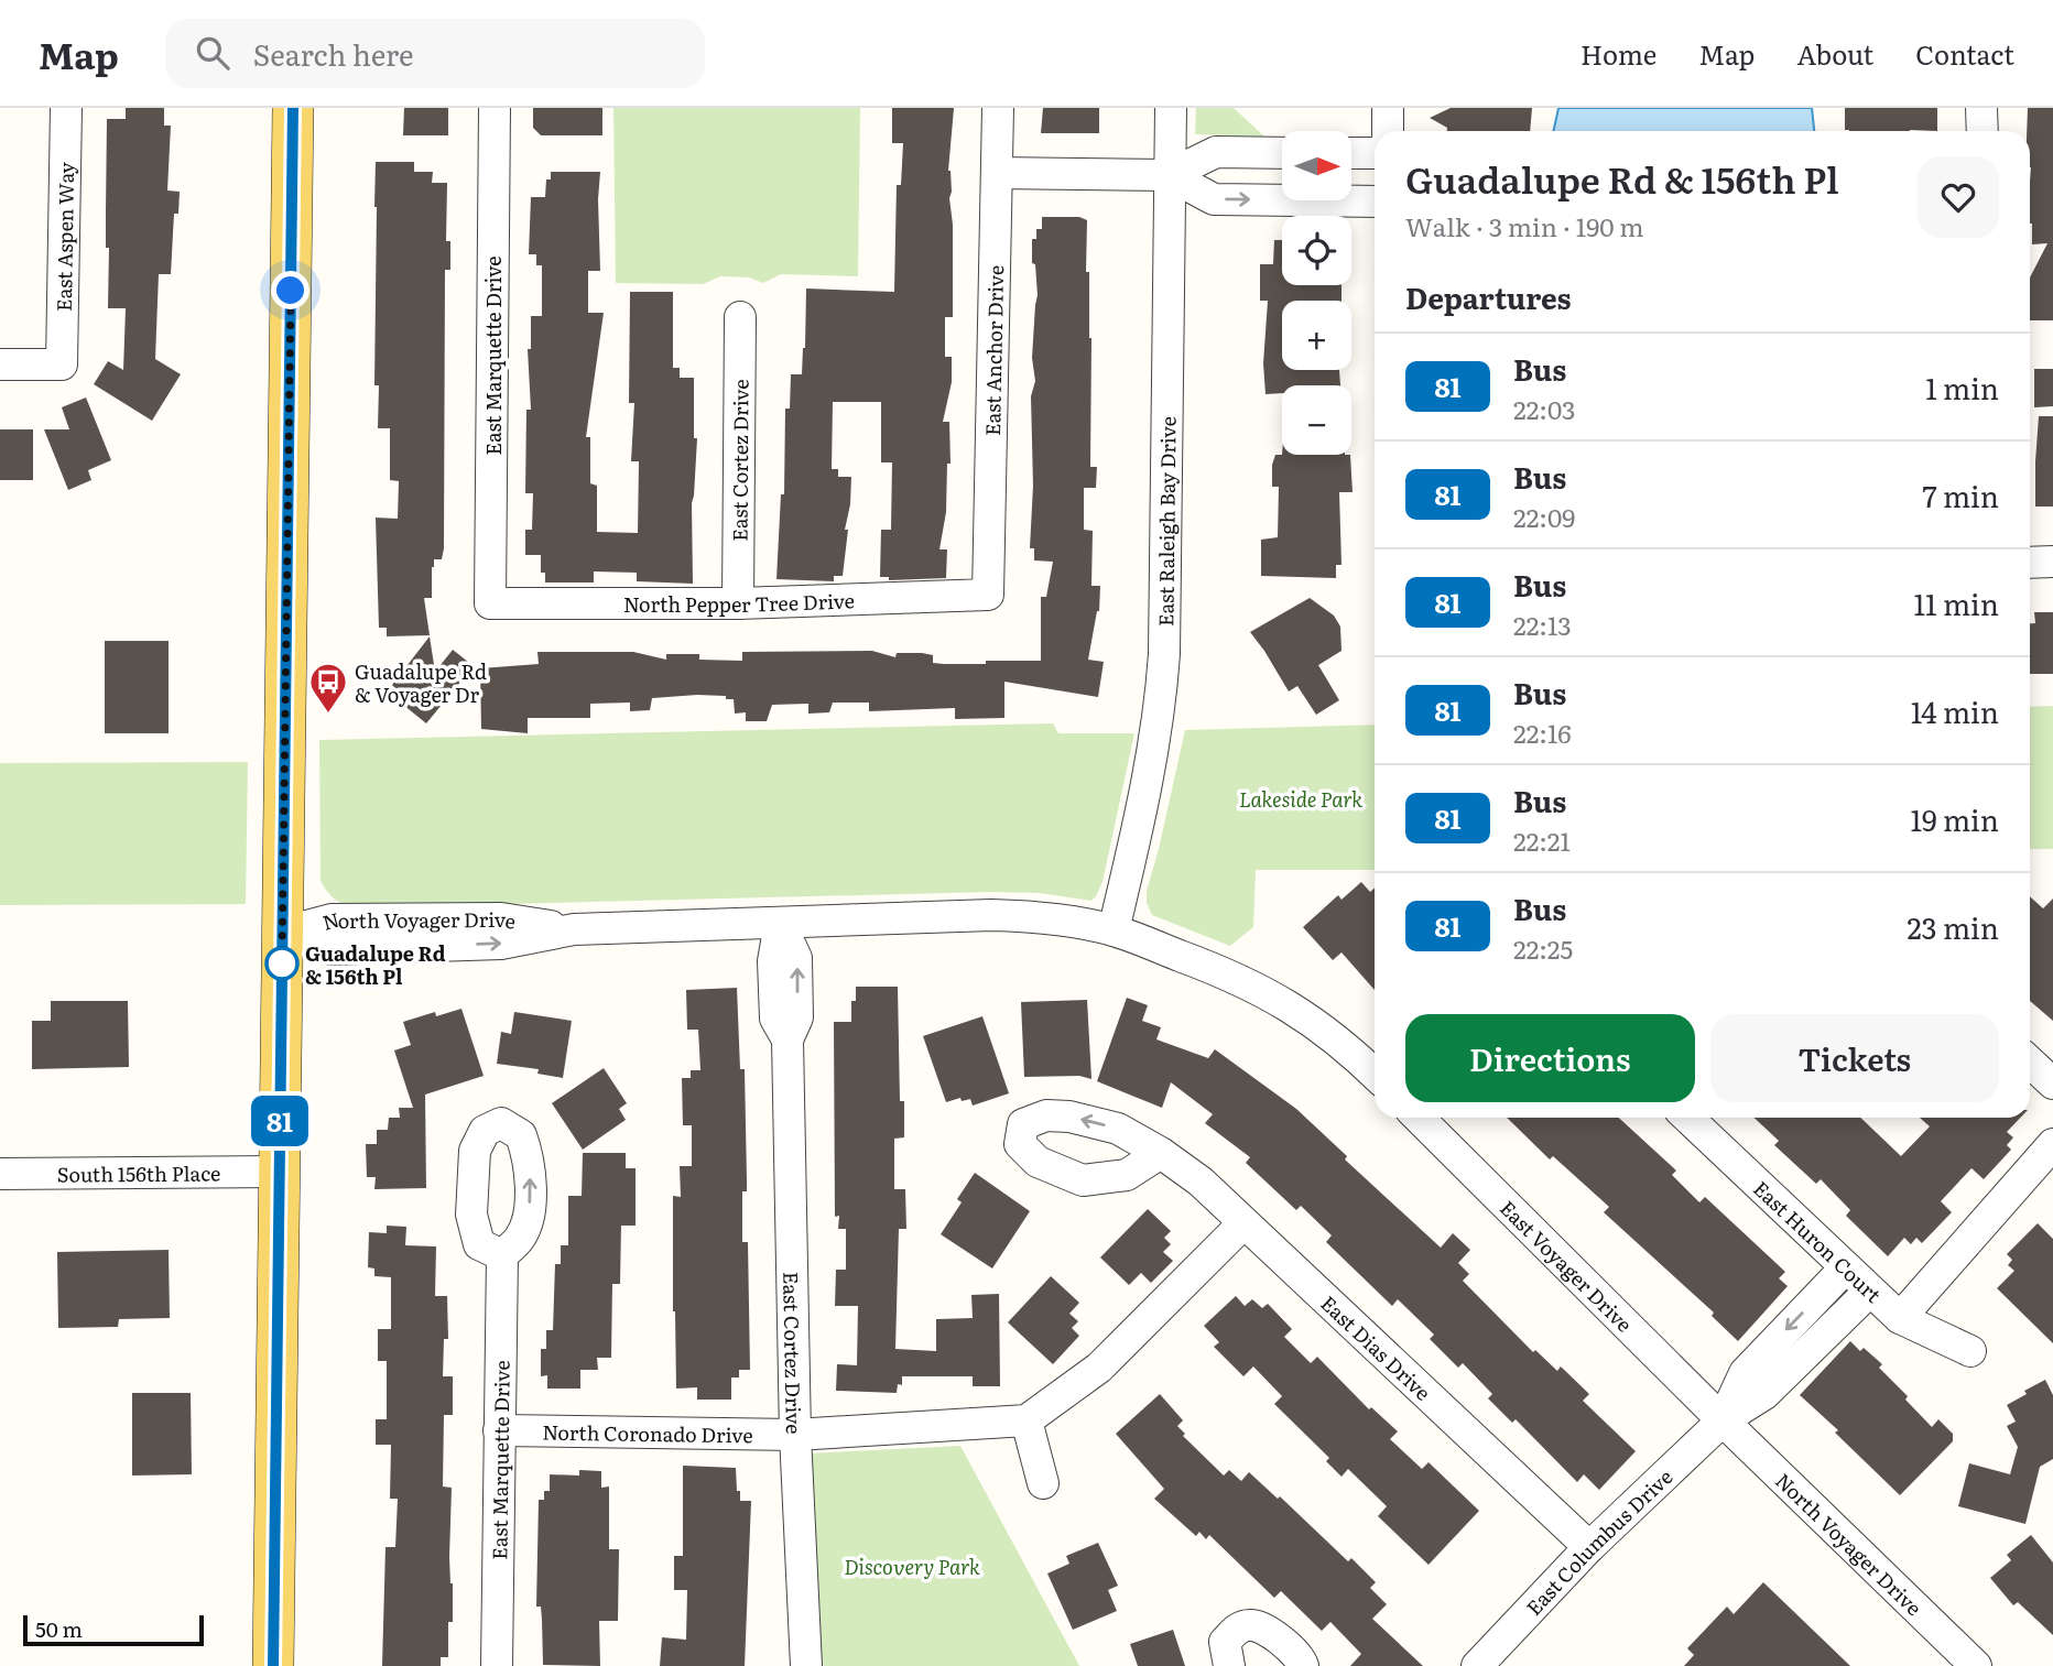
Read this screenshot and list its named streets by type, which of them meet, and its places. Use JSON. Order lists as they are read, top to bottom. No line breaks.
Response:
{"streets":{"street":["East Aspen Way","East Anchor Drive","East Marquette Drive","East Cortez Drive","East Raleigh Bay Drive","North Pepper Tree Drive","North Voyager Drive","South 156th Place","East Huron Court","East Voyager Drive","East Dias Drive","North Coronado Drive","East Columbus Drive"]},"crossings":[["East Anchor Drive","North Pepper Tree Drive"],["East Marquette Drive","North Pepper Tree Drive"],["East Marquette Drive","North Coronado Drive"],["East Cortez Drive","North Pepper Tree Drive"],["East Cortez Drive","North Voyager Drive"],["East Cortez Drive","North Coronado Drive"],["East Raleigh Bay Drive","North Voyager Drive"],["North Voyager Drive","East Voyager Drive"],["North Voyager Drive","East Columbus Drive"],["East Huron Court","East Columbus Drive"],["East Voyager Drive","East Columbus Drive"],["East Dias Drive","East Columbus Drive"]],"parks":["Lakeside Park","Discovery Park"],"places":{"bus stop":["Guadalupe Rd & Voyager Dr"],"other":["Guadalupe Rd & 156th Pl"]},"lines":["bus line 81"],"scale_bar":"50 m","north":"right","page":{"header":"Map","search":"Search here","nav":["Home","Map","About","Contact"],"on_map":"81","map_buttons":["+","−"],"heading":[["Guadalupe Rd & 156th Pl","Walk · 3 min · 190 m"],"Departures"],"list":[{"mark":"81","name":"Bus","note":"22:03","value":"1 min"},{"mark":"81","name":"Bus","note":"22:09","value":"7 min"},{"mark":"81","name":"Bus","note":"22:13","value":"11 min"},{"mark":"81","name":"Bus","note":"22:16","value":"14 min"},{"mark":"81","name":"Bus","note":"22:21","value":"19 min"},{"mark":"81","name":"Bus","note":"22:25","value":"23 min"}],"buttons":["Directions","Tickets"],"scale":"50 m"}}
